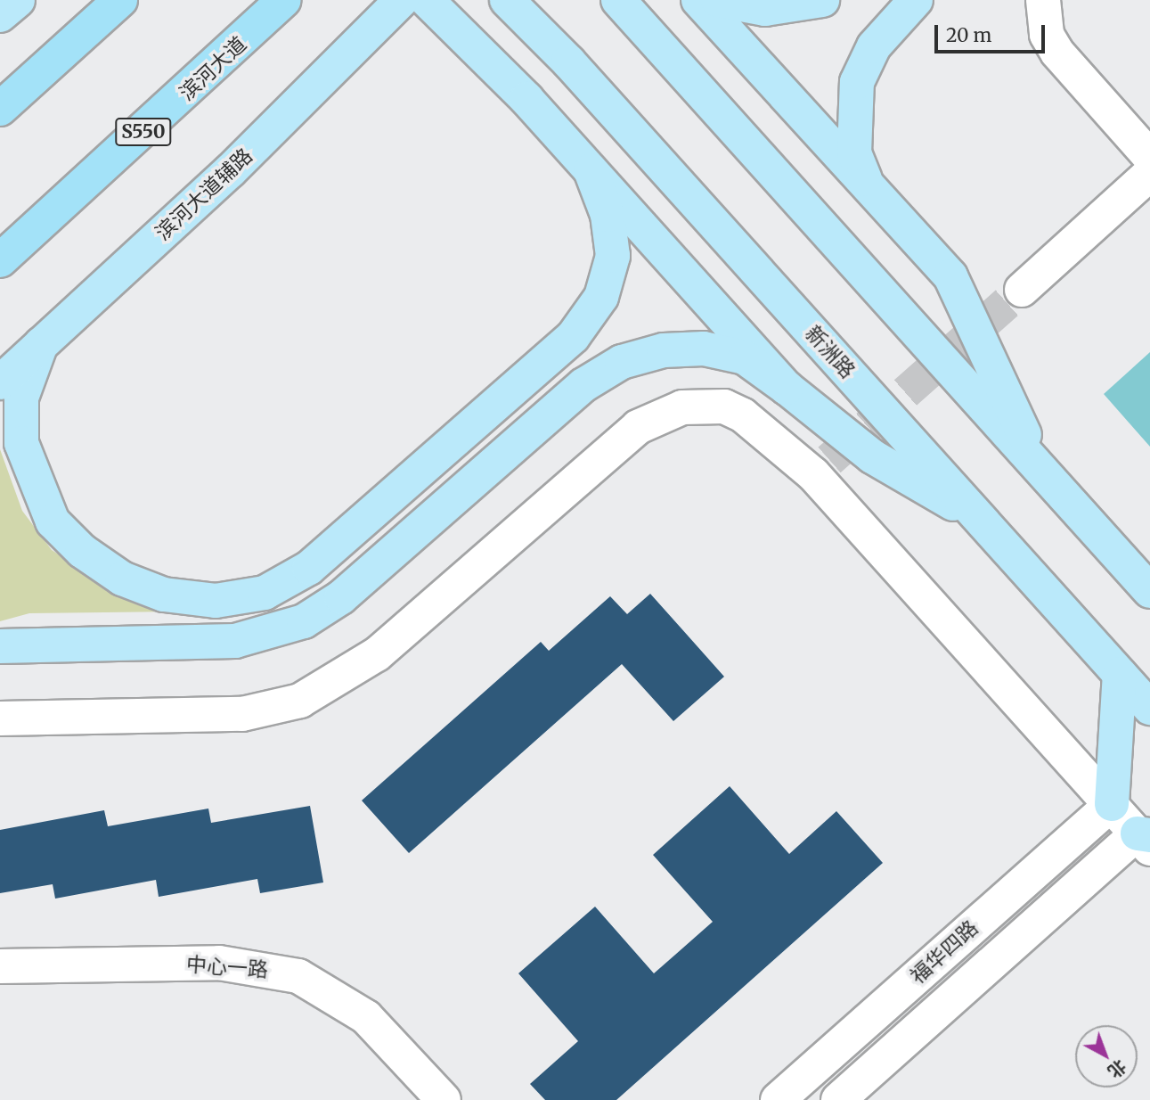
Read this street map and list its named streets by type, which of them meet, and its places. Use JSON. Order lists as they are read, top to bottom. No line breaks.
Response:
{"streets":{"highway":["滨河大道","S550"],"main road":["滨河大道辅路","新洲路"],"street":["福华四路","中心一路"]},"scale_bar":"20 m","north":"bottom right"}
